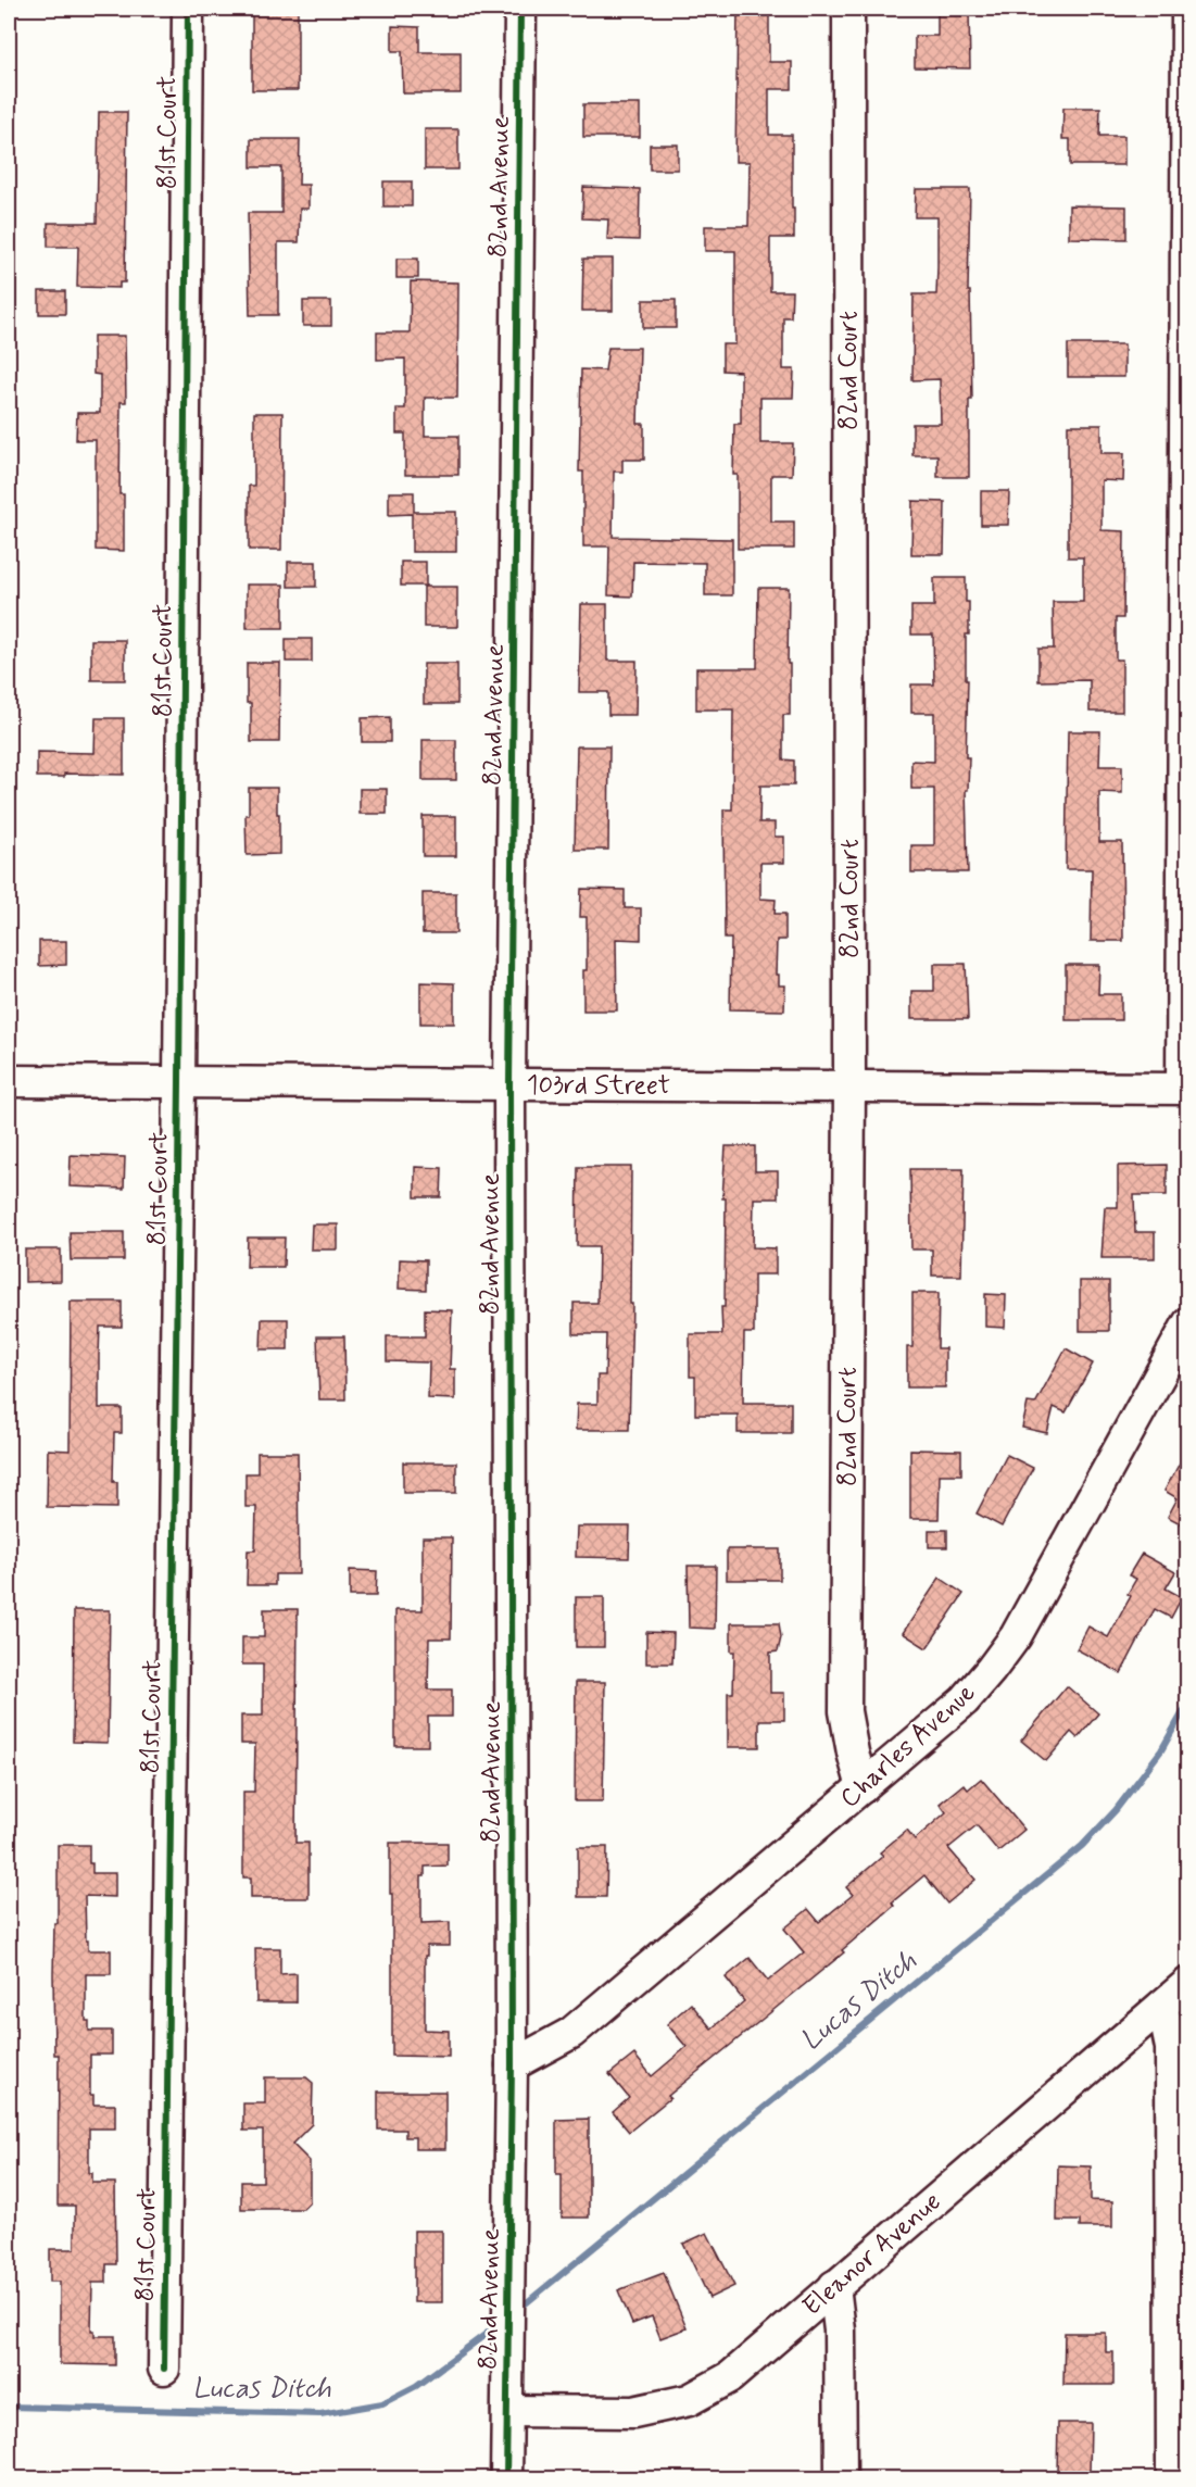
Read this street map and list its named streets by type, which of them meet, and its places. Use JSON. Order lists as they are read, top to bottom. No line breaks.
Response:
{"streets":{"street":["81st Court","82nd Avenue","82nd Court","103rd Street","Charles Avenue","Eleanor Avenue"]},"crossings":[["81st Court","103rd Street"],["82nd Avenue","103rd Street"],["82nd Avenue","Charles Avenue"],["82nd Avenue","Eleanor Avenue"],["82nd Court","103rd Street"],["82nd Court","Charles Avenue"]],"water":["Lucas Ditch"]}
